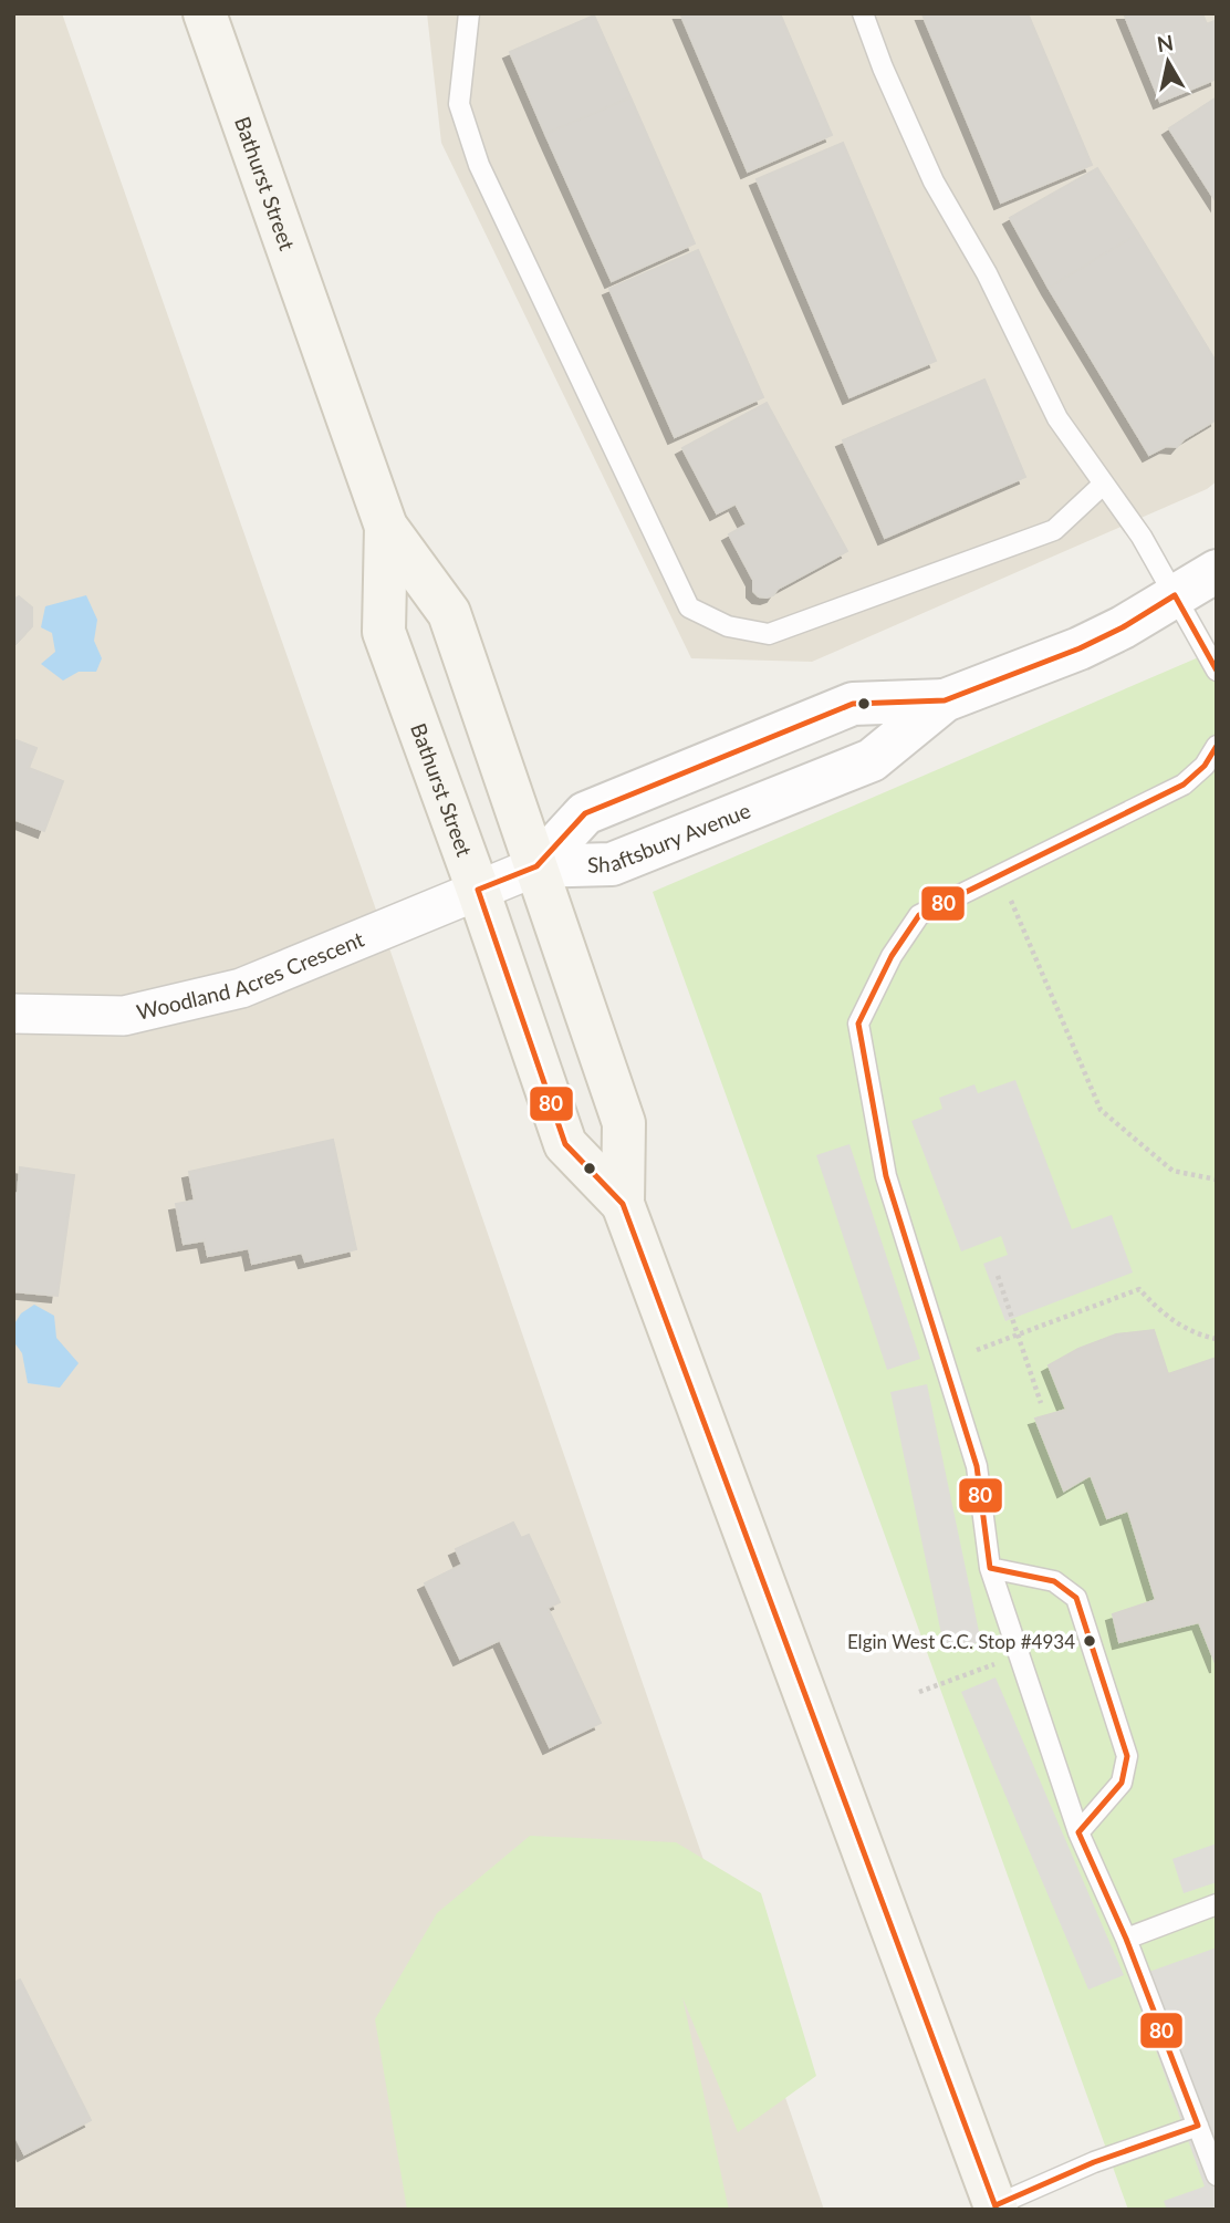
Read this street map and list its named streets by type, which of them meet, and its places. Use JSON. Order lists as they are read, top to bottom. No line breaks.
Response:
{"streets":{"main road":["Bathurst Street"],"street":["Shaftsbury Avenue","Woodland Acres Crescent"]},"crossings":[["Bathurst Street","Shaftsbury Avenue"],["Bathurst Street","Woodland Acres Crescent"],["Shaftsbury Avenue","Woodland Acres Crescent"]],"places":["Elgin West C.C. Stop #4934"],"lines":["transit line 80"],"north":"top"}
